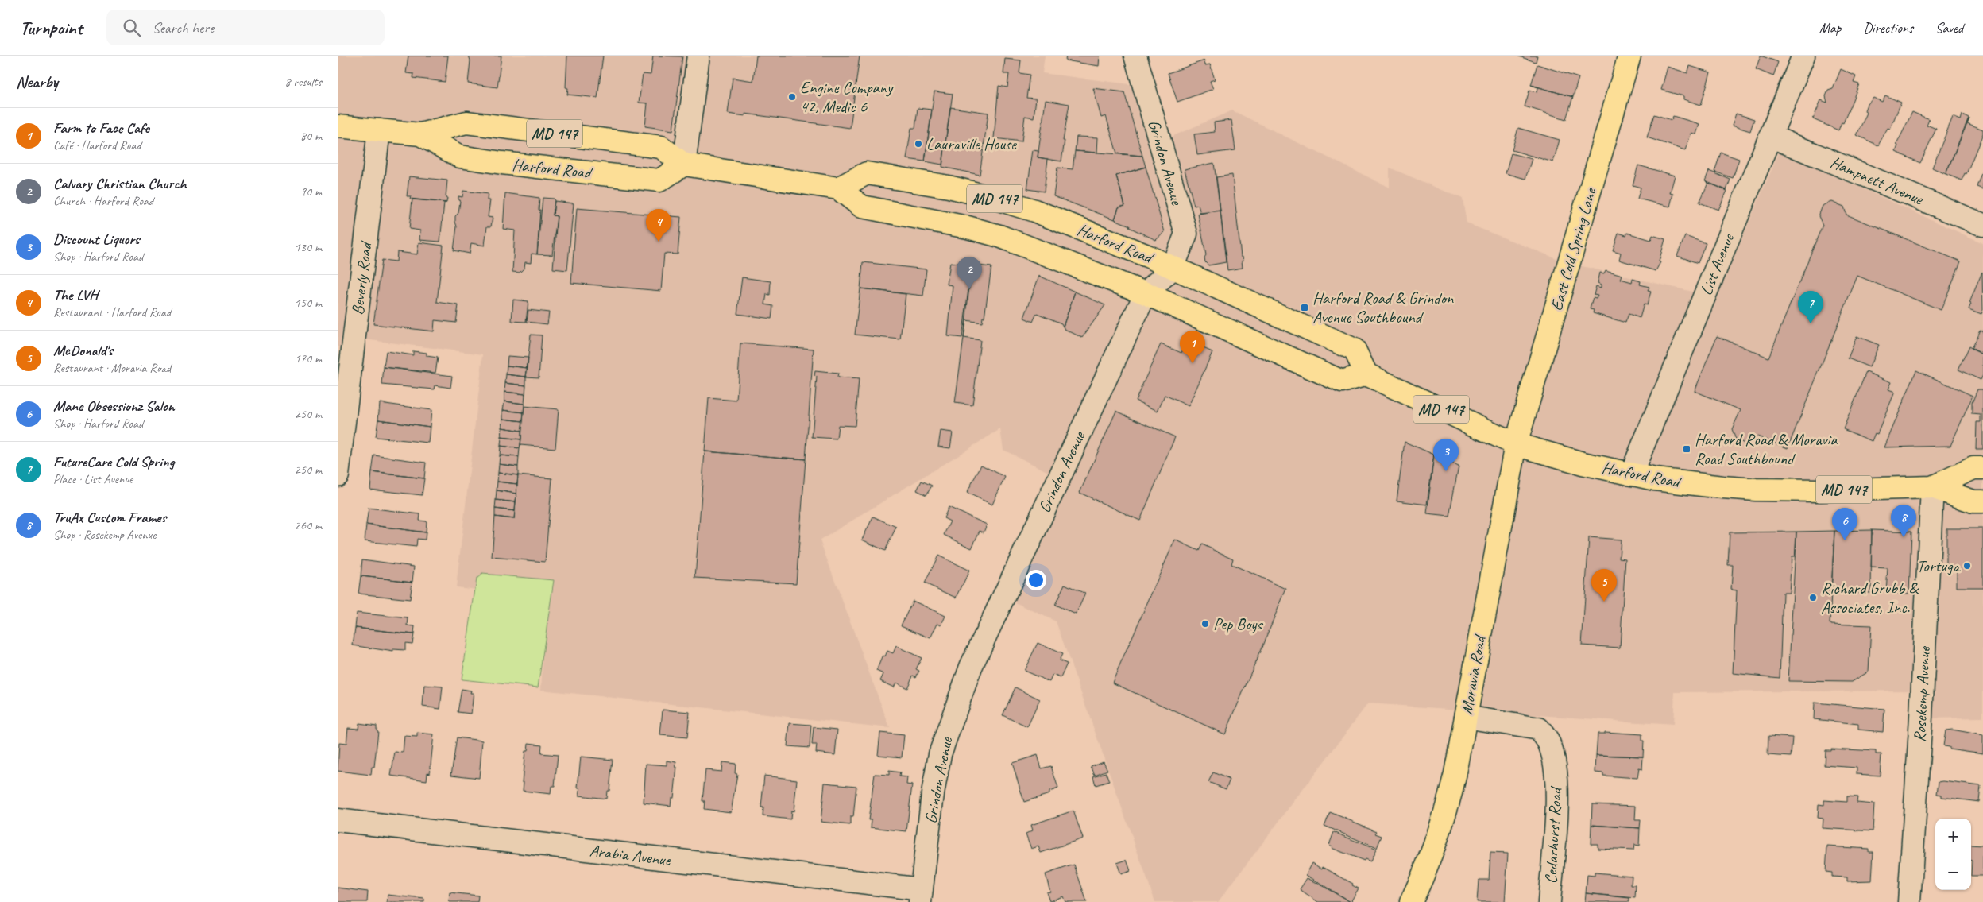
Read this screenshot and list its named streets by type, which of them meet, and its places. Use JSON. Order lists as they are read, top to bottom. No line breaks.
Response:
{"streets":{"main road":["MD 147","Harford Road","East Cold Spring Lane","Moravia Road"],"street":["Grindon Avenue","Hampnett Avenue","List Avenue","Beverly Road","Rosekemp Avenue","Cedarhurst Road","Arabia Avenue"]},"crossings":[["Grindon Avenue","Harford Road"],["Grindon Avenue","Arabia Avenue"],["Harford Road","East Cold Spring Lane"],["Harford Road","List Avenue"],["Harford Road","Beverly Road"],["Harford Road","Moravia Road"],["Harford Road","Rosekemp Avenue"],["Hampnett Avenue","List Avenue"],["East Cold Spring Lane","Moravia Road"],["Moravia Road","Cedarhurst Road"]],"places":{"other":["Engine Company 42, Medic 6","Lauraville House","Tortuga","Richard Grubb & Associates, Inc.","Pep Boys"],"transit":["Harford Road & Grindon Avenue Southbound","Harford Road & Moravia Road Southbound"]},"page":{"header":"Turnpoint","search":"Search here","nav":["Map","Directions","Saved"],"heading":["Nearby","8 results"],"list":[{"mark":"1","name":"Farm to Face Cafe","note":"Café · Harford Road","value":"80 m"},{"mark":"2","name":"Calvary Christian Church","note":"Church · Harford Road","value":"90 m"},{"mark":"3","name":"Discount Liquors","note":"Shop · Harford Road","value":"130 m"},{"mark":"4","name":"The LVH","note":"Restaurant · Harford Road","value":"150 m"},{"mark":"5","name":"McDonald's","note":"Restaurant · Moravia Road","value":"170 m"},{"mark":"6","name":"Mane Obsessionz Salon","note":"Shop · Harford Road","value":"250 m"},{"mark":"7","name":"FutureCare Cold Spring","note":"Place · List Avenue","value":"250 m"},{"mark":"8","name":"TruAx Custom Frames","note":"Shop · Rosekemp Avenue","value":"260 m"}],"pins":["4","2","7","1","3","8","6","5"],"map_buttons":["+","−"]}}
